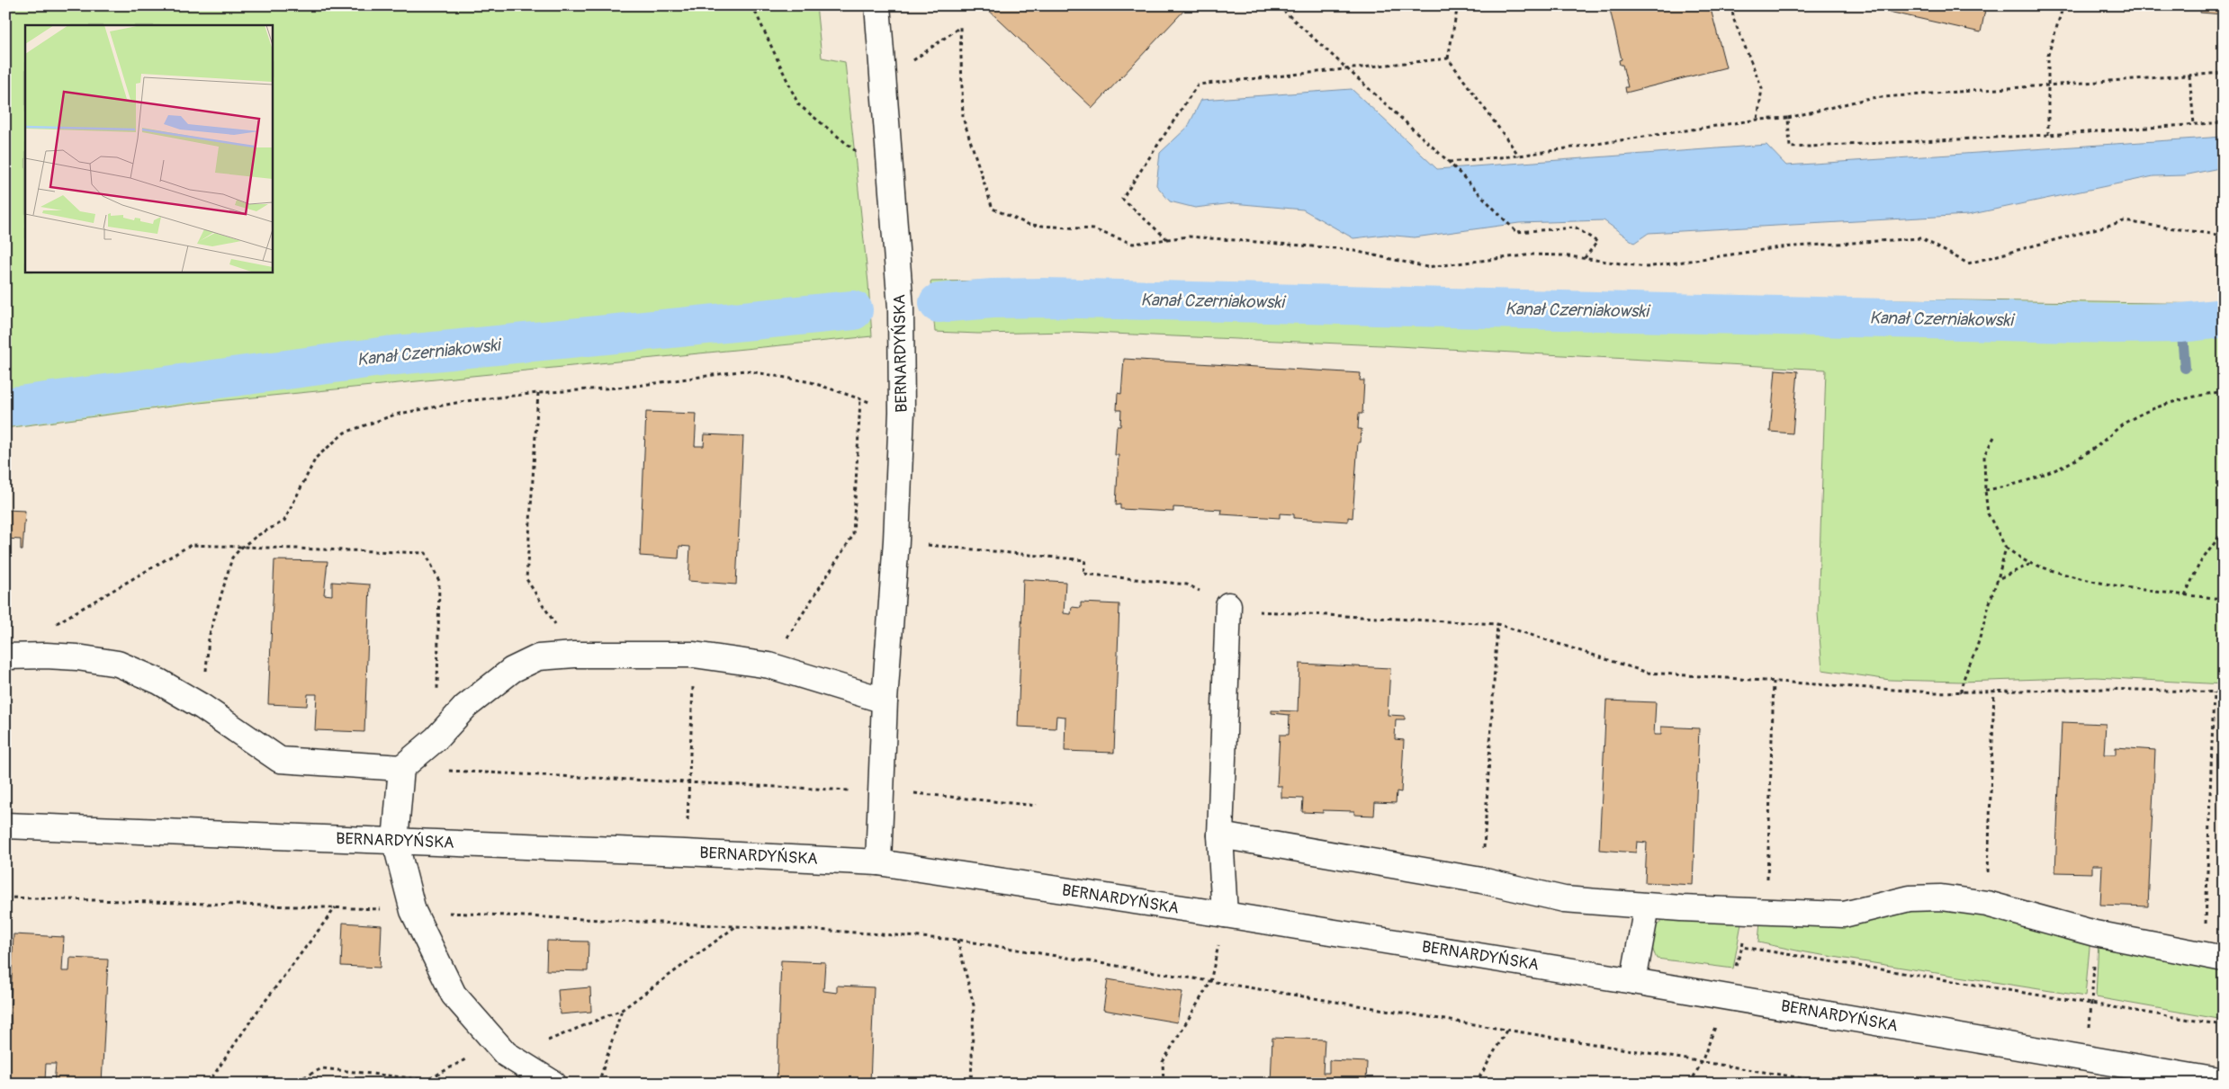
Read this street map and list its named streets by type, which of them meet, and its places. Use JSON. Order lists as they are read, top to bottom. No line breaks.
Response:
{"streets":{"street":["BERNARDYŃSKA"]},"water":["Kanał Czerniakowski"]}
